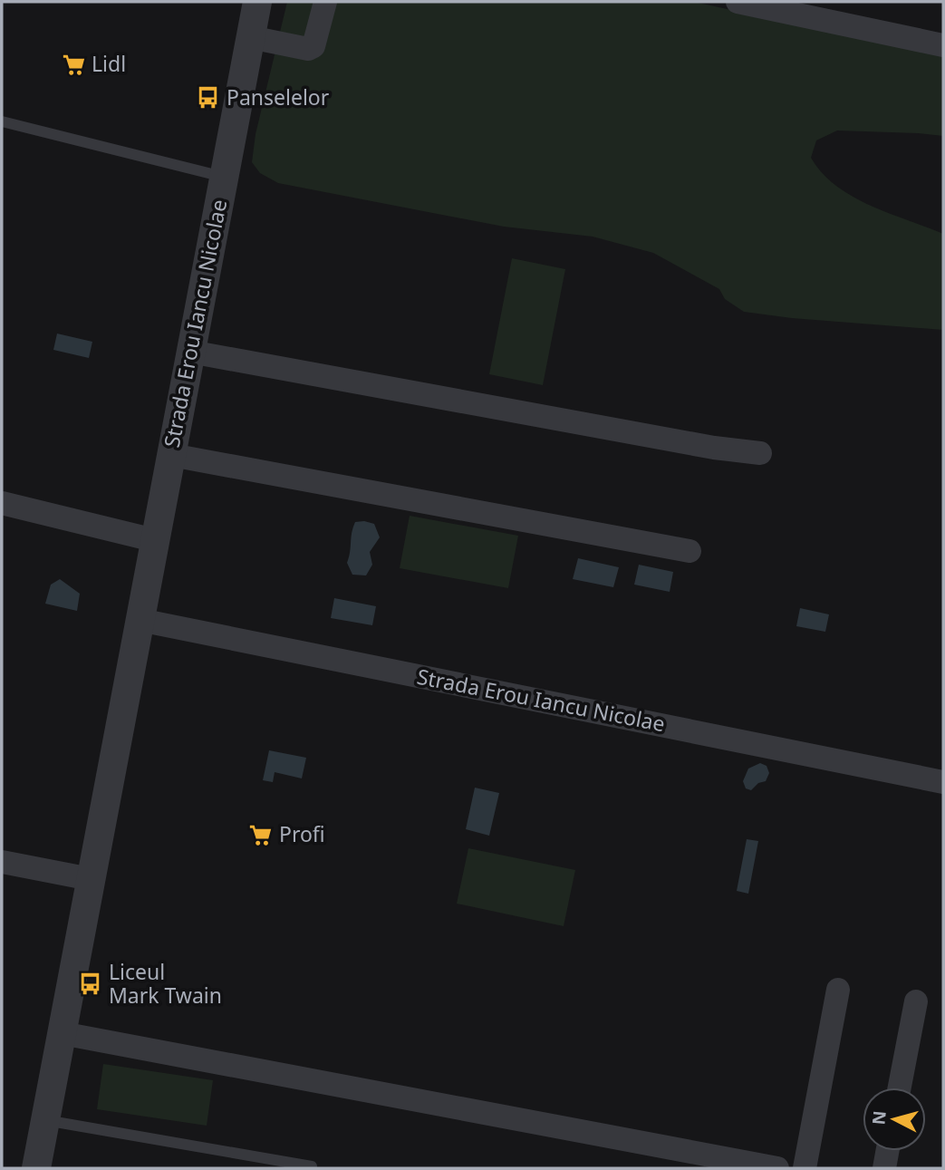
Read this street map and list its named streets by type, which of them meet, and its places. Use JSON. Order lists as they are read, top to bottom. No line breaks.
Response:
{"streets":{"street":["Strada Erou Iancu Nicolae"]},"places":{"supermarket":["Lidl","Profi"],"bus stop":["Panselelor","Liceul Mark Twain"]},"north":"left"}
